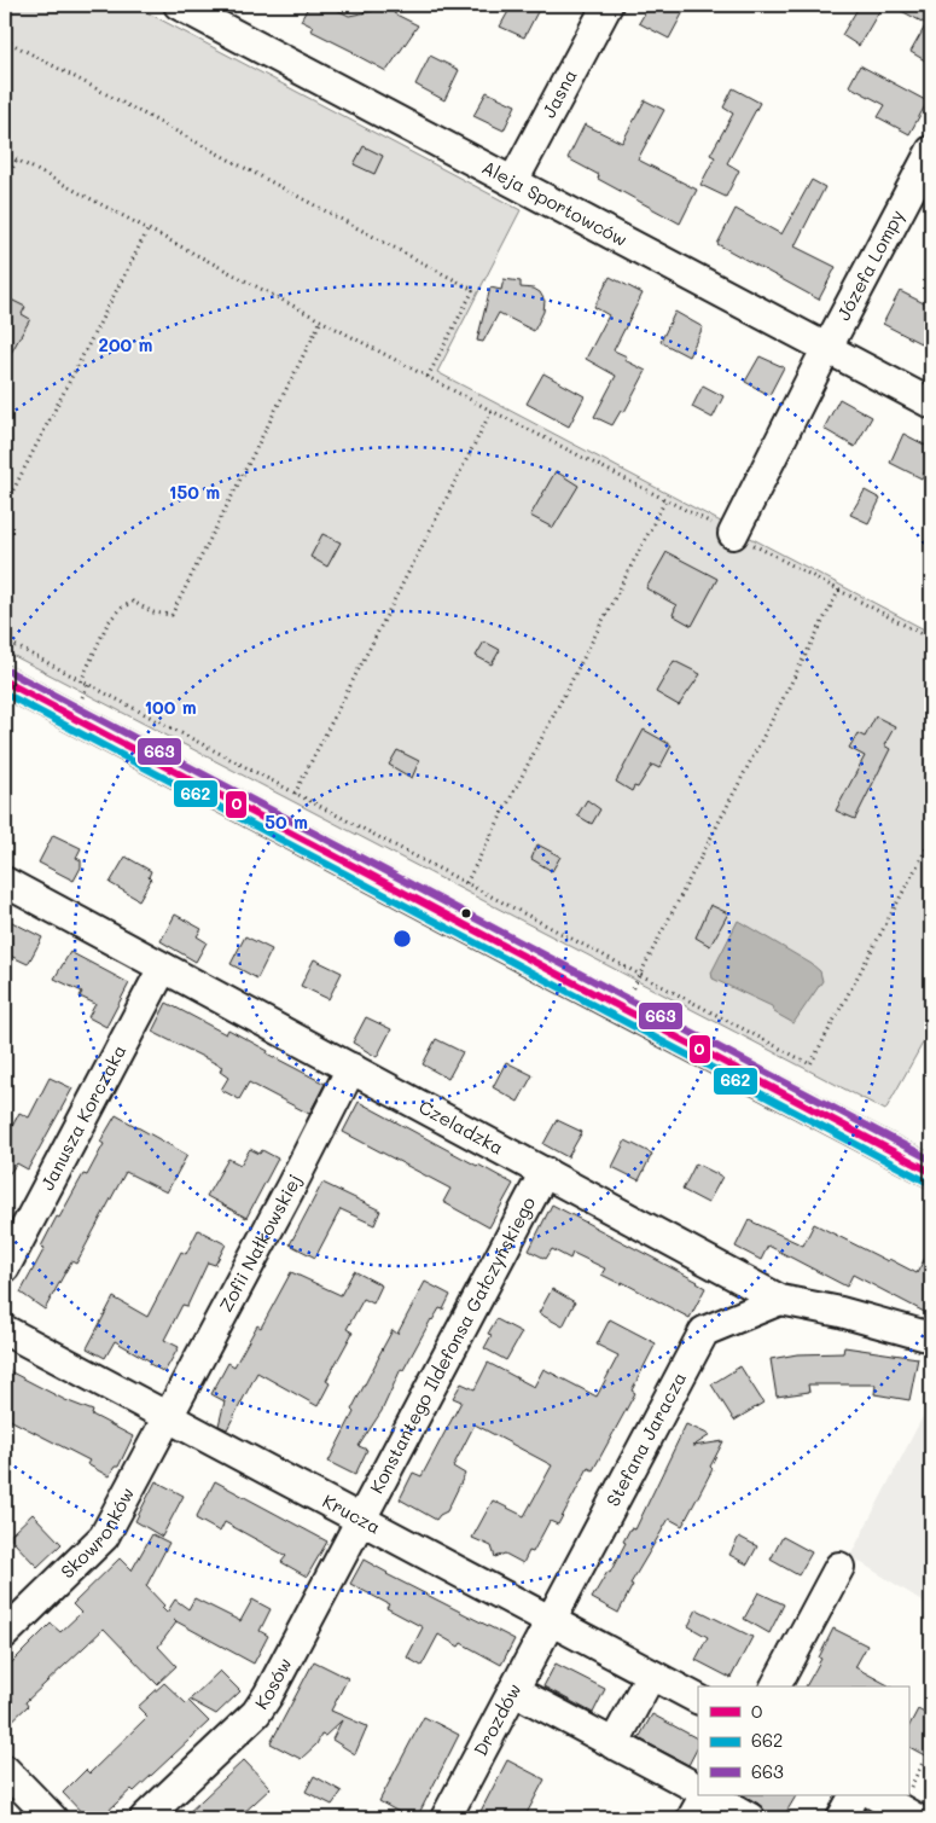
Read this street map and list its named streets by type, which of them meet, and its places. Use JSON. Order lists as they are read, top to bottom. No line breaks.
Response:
{"streets":{"street":["Jasna","Aleja Sportowców","Józefa Lompy","Janusza Korczaka","Czeladzka","Zofii Nałkowskiej","Konstantego Ildefonsa Gałczyńskiego","Stefana Jaracza","Krucza","Skowronków","Kosów","Drozdów"]},"crossings":[["Jasna","Aleja Sportowców"],["Aleja Sportowców","Józefa Lompy"],["Janusza Korczaka","Czeladzka"],["Czeladzka","Zofii Nałkowskiej"],["Czeladzka","Konstantego Ildefonsa Gałczyńskiego"],["Czeladzka","Stefana Jaracza"],["Zofii Nałkowskiej","Krucza"],["Zofii Nałkowskiej","Skowronków"],["Konstantego Ildefonsa Gałczyńskiego","Krucza"],["Konstantego Ildefonsa Gałczyńskiego","Kosów"],["Stefana Jaracza","Krucza"],["Stefana Jaracza","Drozdów"],["Krucza","Skowronków"],["Krucza","Kosów"],["Krucza","Drozdów"]],"lines":["transit line 663","transit line 0","transit line 662"],"legend":["0","662","663"],"rings":["200 m","150 m","100 m","50 m"]}
